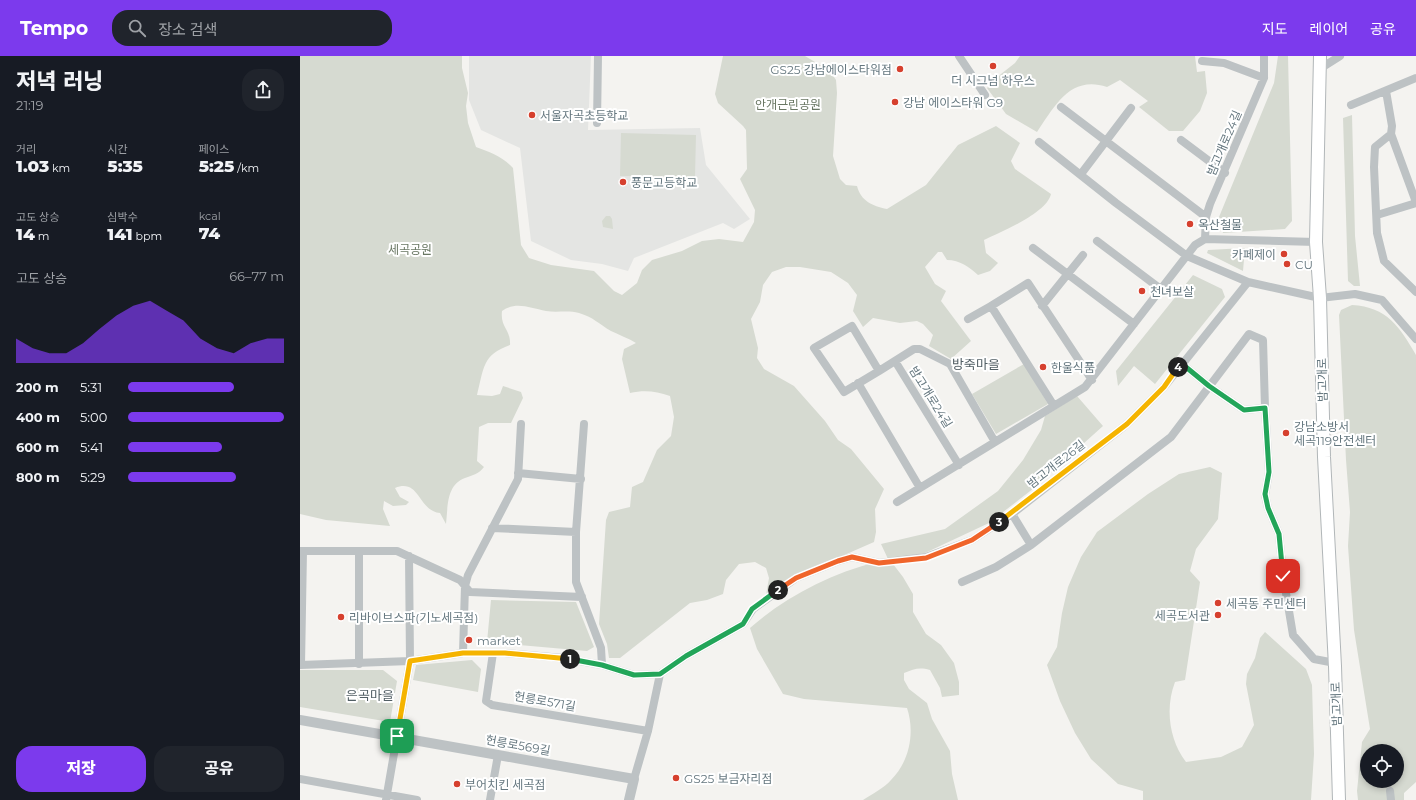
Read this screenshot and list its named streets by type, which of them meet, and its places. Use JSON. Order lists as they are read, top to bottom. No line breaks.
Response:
{"streets":{"main road":["밤고개로"],"street":["밤고개로24길","밤고개로26길","헌릉로571길","헌릉로569길"]},"districts":["방죽마을","은곡마을"],"parks":["안개근린공원","세곡공원"],"places":["더 시그넘 하우스","GS25 강남에이스타워점","강남 에이스타워 G9","서울자곡초등학교","풍문고등학교","옥산철물","카페제이","CU","천녀보살","한울식품","강남소방서 세곡119안전센터","세곡동 주민센터","세곡도서관","리바이브스파(기노세곡점)","market","GS25 보금자리점","부어치킨 세곡점"],"page":{"header":"Tempo","search":"장소 검색","nav":["지도","레이어","공유"],"heading":["저녁 러닝","21:19"],"stats":[["거리","1.03 km"],["시간","5:35"],["페이스","5:25 /km"],["고도 상승","14 m"],["심박수","141 bpm"],["kcal","74"]],"chart":["고도 상승","66–77 m"],"pins":["4","3","2","1"],"list":[{"name":"200 m","note":"5:31"},{"name":"400 m","note":"5:00"},{"name":"600 m","note":"5:41"},{"name":"800 m","note":"5:29"}],"buttons":["저장","공유"]}}
